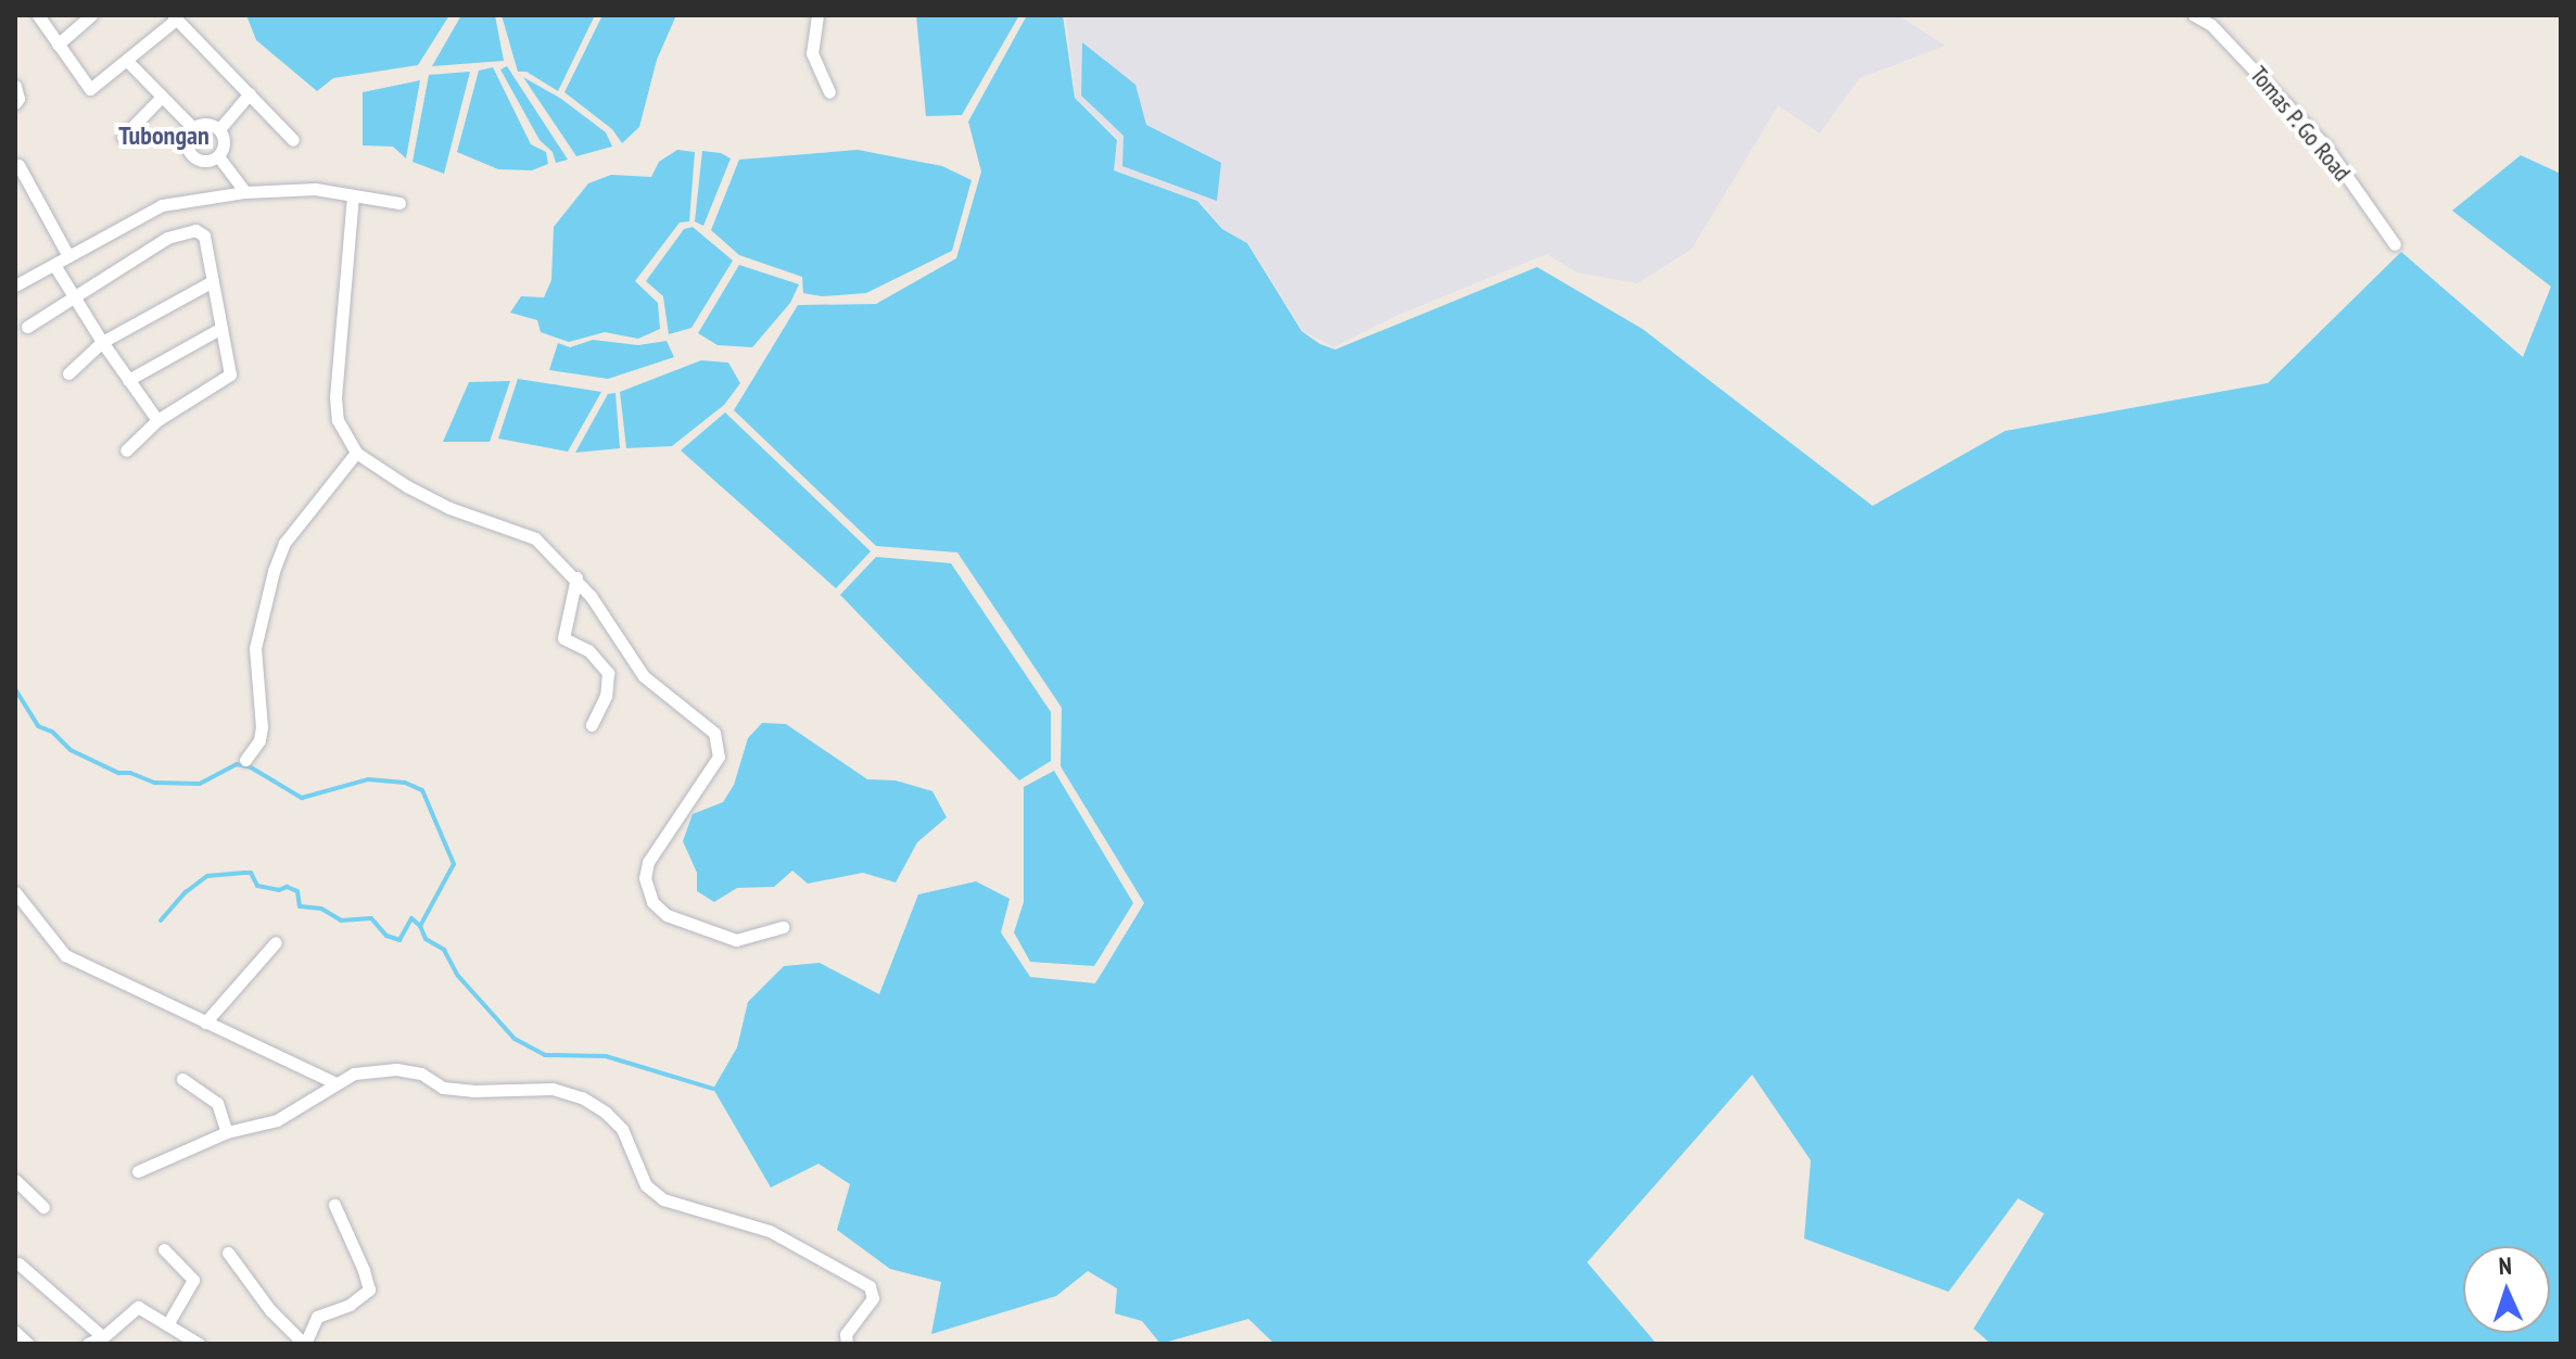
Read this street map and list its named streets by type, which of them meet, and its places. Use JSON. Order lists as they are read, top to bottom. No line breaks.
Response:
{"streets":{"street":["Tomas P. Go Road"]},"districts":["Tubongan"],"north":"top"}
